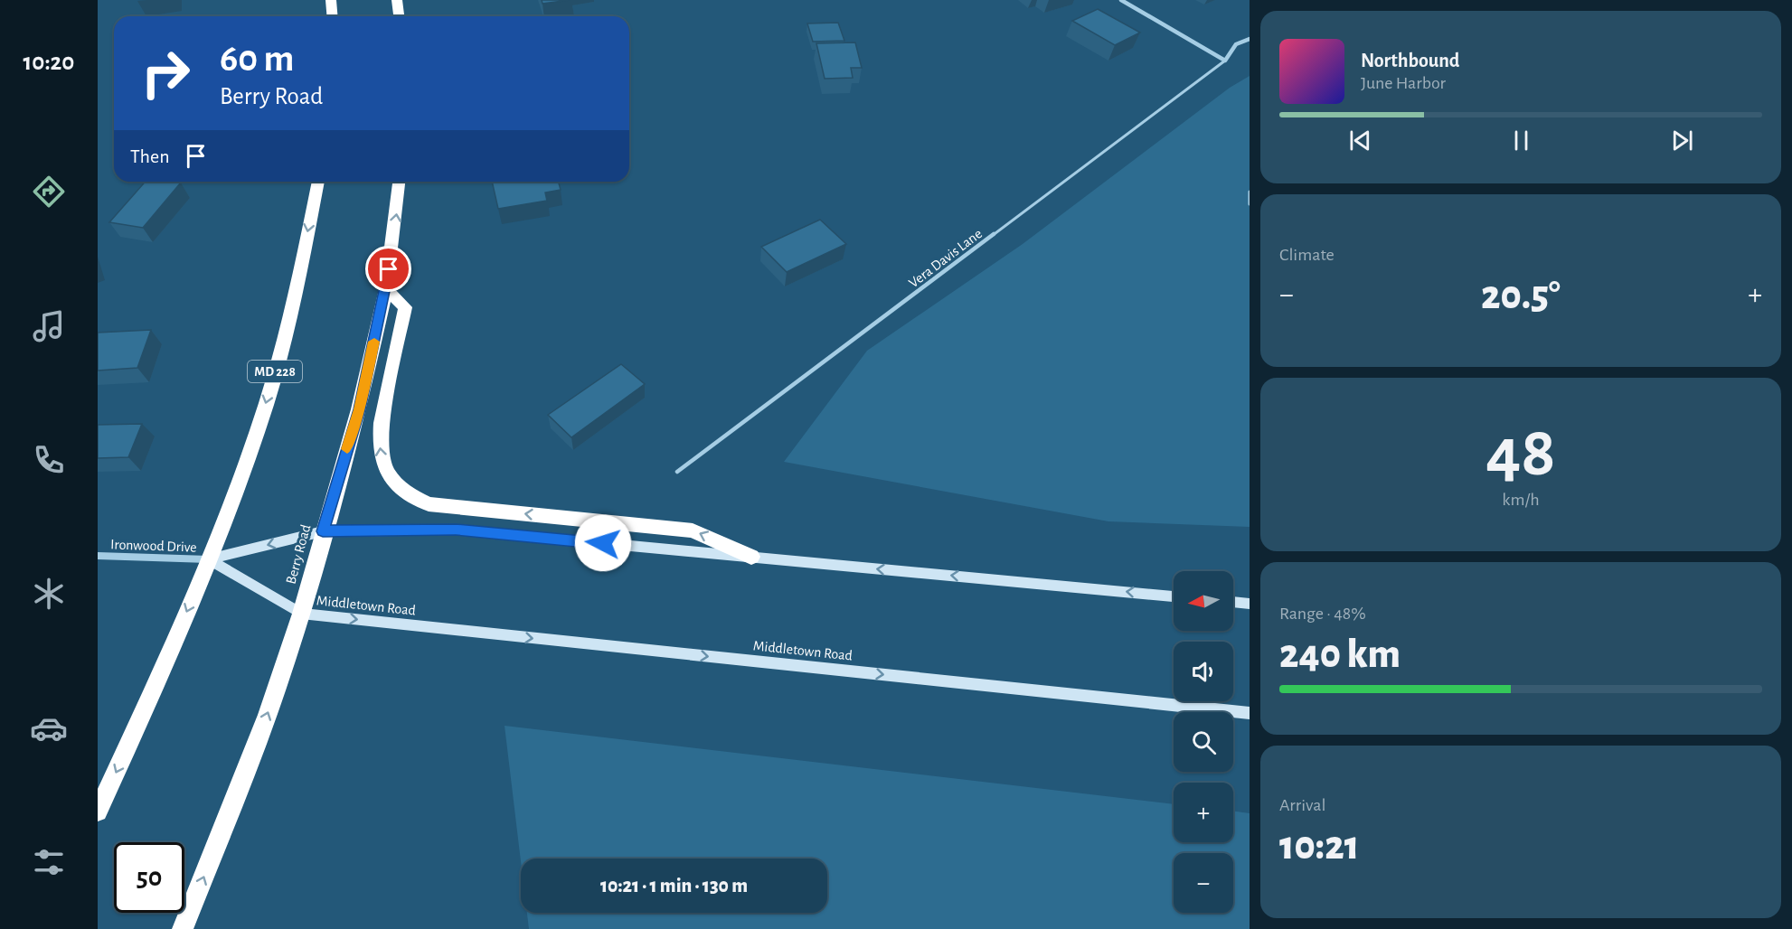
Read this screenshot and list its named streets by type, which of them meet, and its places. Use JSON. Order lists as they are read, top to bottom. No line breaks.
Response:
{"streets":{"highway":["MD 228","Berry Road"],"main road":["Middletown Road"],"street":["Ironwood Drive"],"lane":["Vera Davis Lane"]},"crossings":[["MD 228","Ironwood Drive"],["MD 228","Middletown Road"],["Ironwood Drive","Middletown Road"],["Berry Road","Middletown Road"]],"one_way":["Middletown Road"],"north":"left","page":{"tabs":"10:20","turn":["60 m","Berry Road"],"song":["Northbound","June Harbor"],"then":"Then","tile":["Climate",["48","km/h"],["Range · 48%","240 km"],["Arrival","10:21"]],"heat":["−","20.5°","+"],"map_buttons":["+","−"],"limit":"50","trip":"10:21 · 1 min · 130 m"}}
